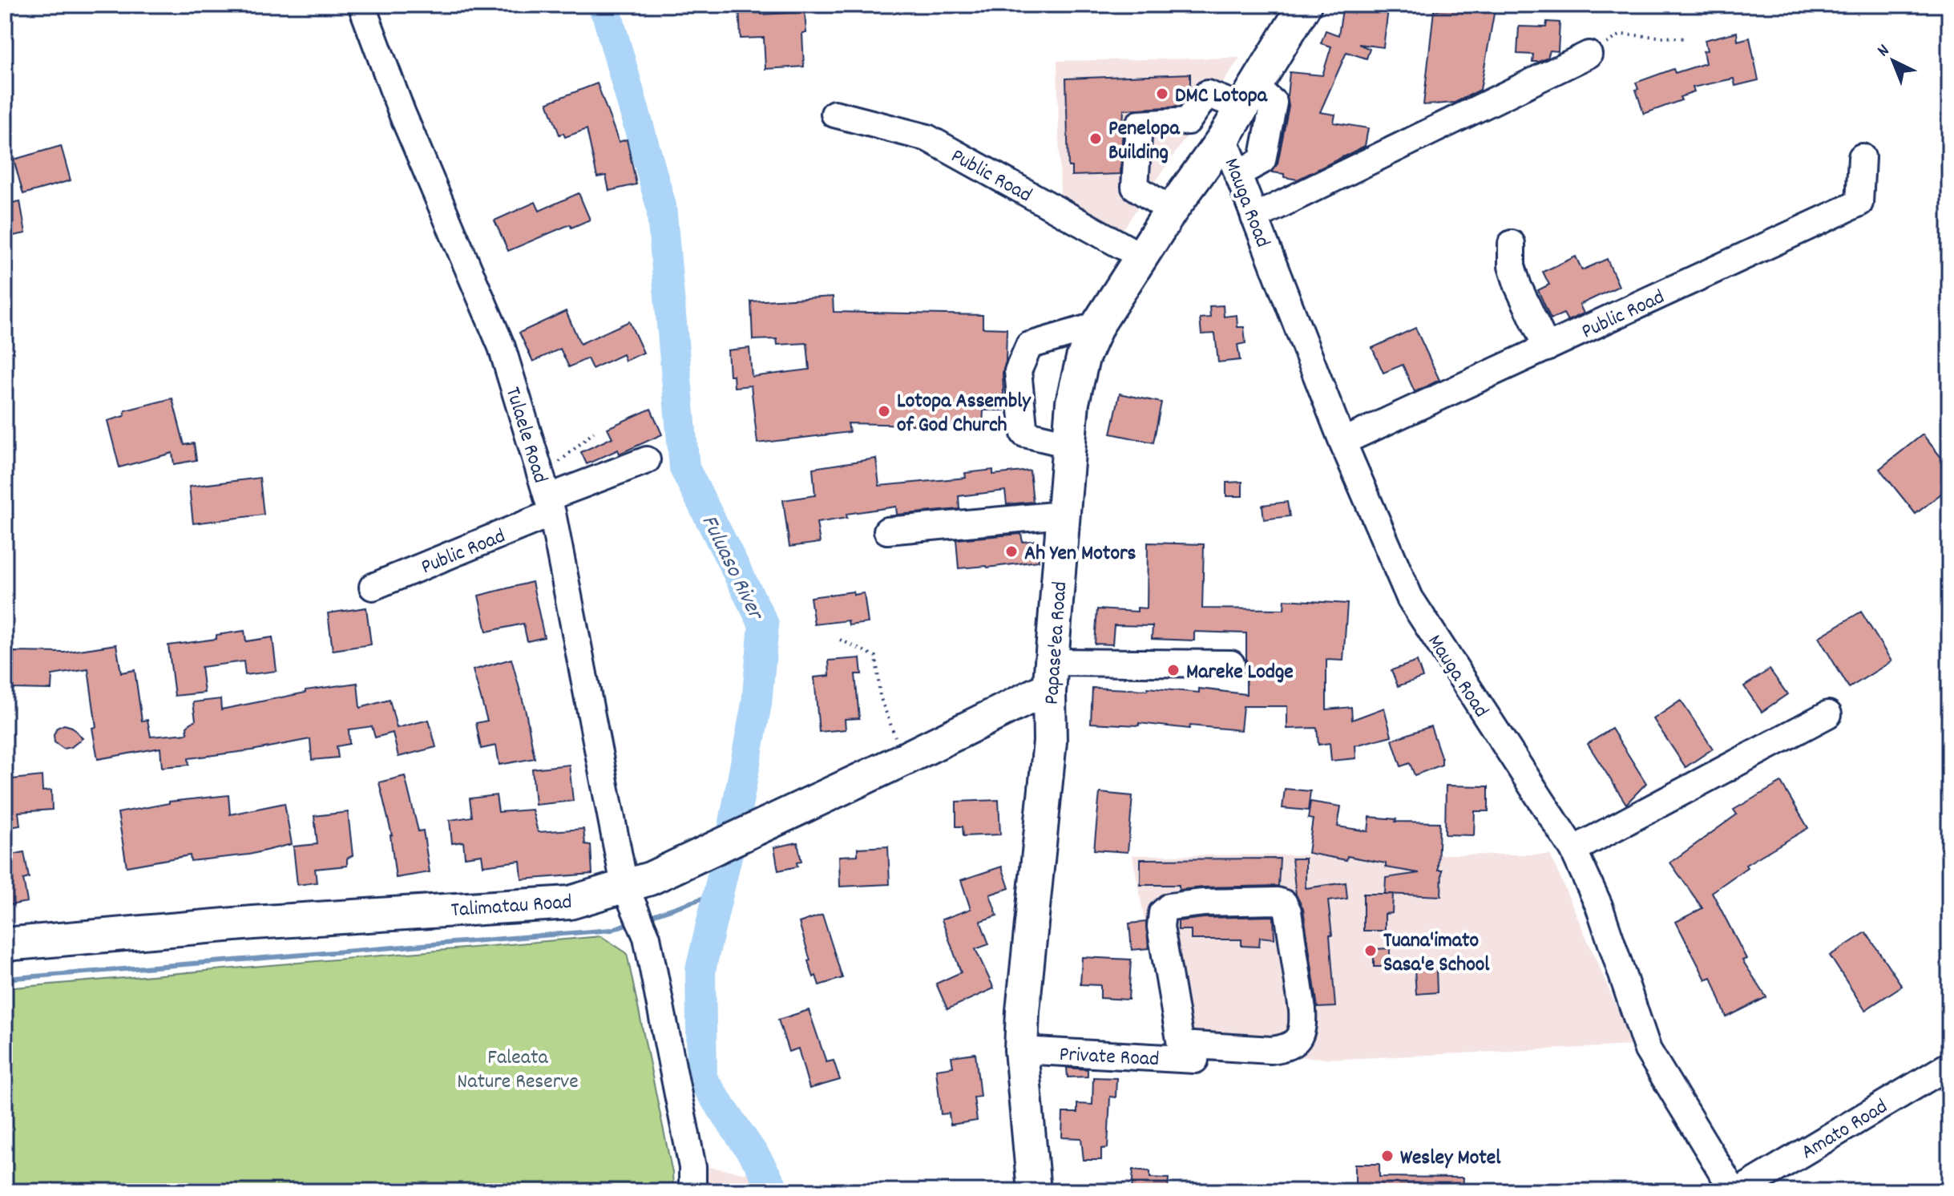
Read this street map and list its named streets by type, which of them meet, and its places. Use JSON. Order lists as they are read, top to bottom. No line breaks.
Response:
{"streets":{"main road":["Papase'ea Road","Talimatau Road"],"street":["Public Road","Mauga Road","Tulaele Road","Private Road","Amato Road"]},"crossings":[["Public Road","Mauga Road"],["Public Road","Tulaele Road"],["Public Road","Papase'ea Road"],["Mauga Road","Papase'ea Road"],["Mauga Road","Amato Road"],["Tulaele Road","Talimatau Road"],["Papase'ea Road","Talimatau Road"],["Papase'ea Road","Private Road"]],"water":["Fuluaso River"],"parks":["Faleata Nature Reserve"],"places":["DMC Lotopa","Penelopa Building","Lotopa Assembly of God Church","Ah Yen Motors","Mareke Lodge","Tuana'imato Sasa'e School","Wesley Motel"],"north":"top left"}
